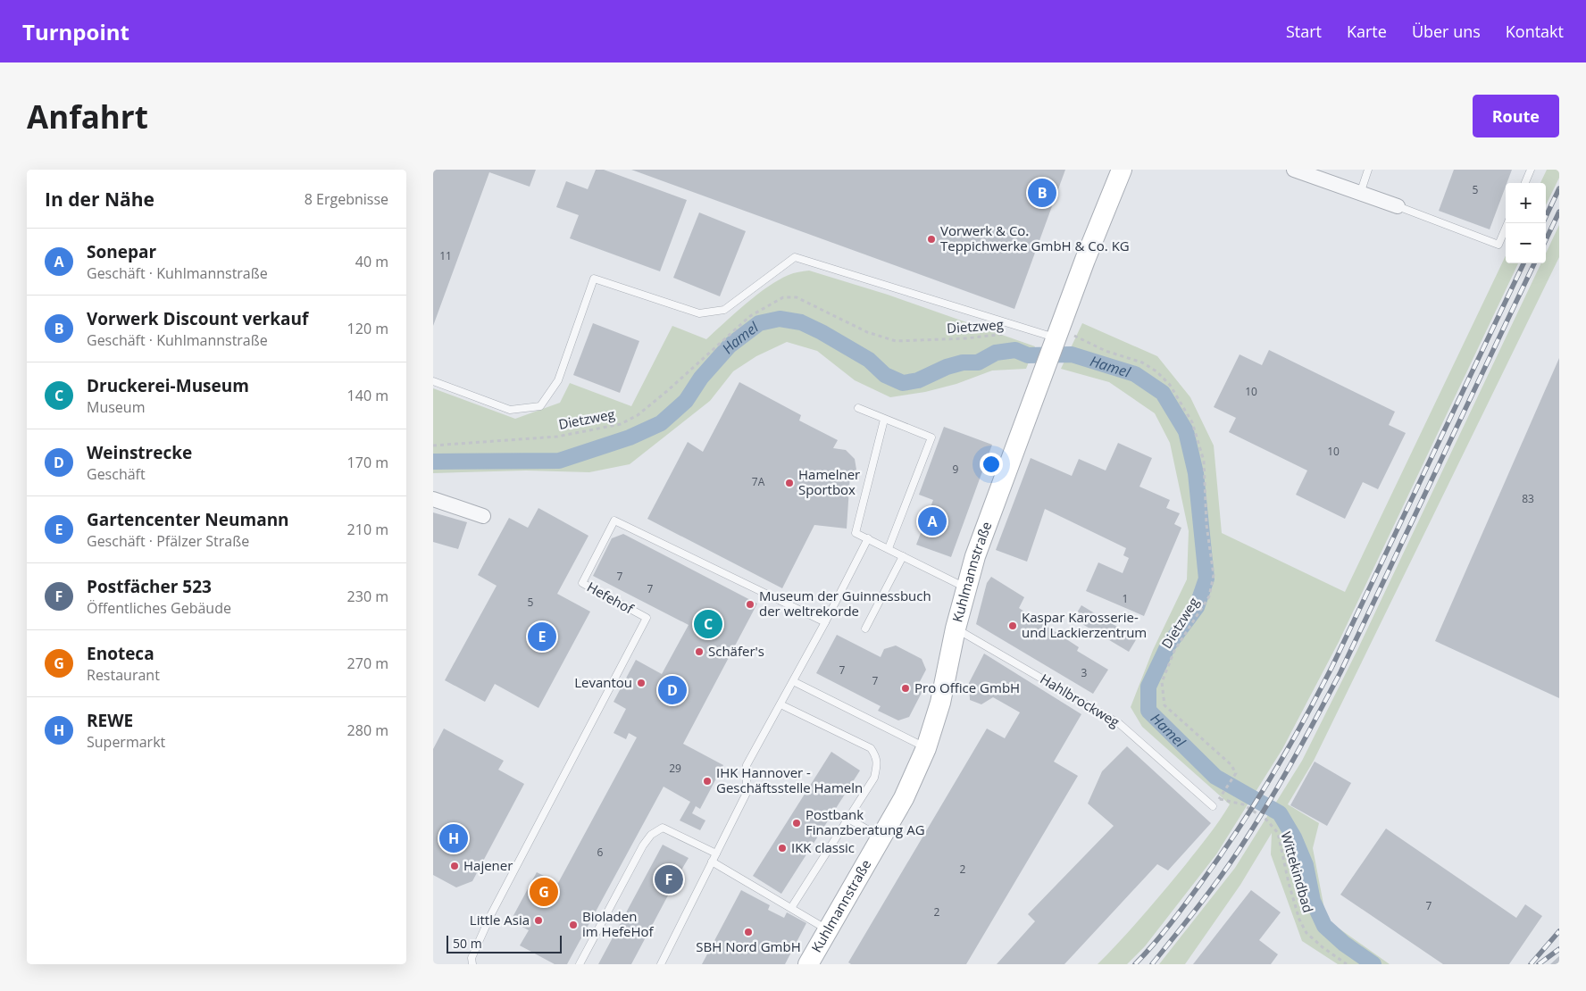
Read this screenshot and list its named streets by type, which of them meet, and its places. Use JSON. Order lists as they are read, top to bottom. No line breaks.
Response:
{"streets":{"main road":["Kuhlmannstraße"],"lane":["Hefehof","Hahlbrockweg"],"path":["Dietzweg","Wittekindbad"]},"crossings":[["Dietzweg","Kuhlmannstraße"],["Dietzweg","Wittekindbad"],["Kuhlmannstraße","Hahlbrockweg"]],"water":["Hamel"],"places":["Vorwerk & Co. Teppichwerke GmbH & Co. KG","Hamelner Sportbox","Museum der Guinnessbuch der weltrekorde","Kaspar Karosserie- und Lackierzentrum","Schäfer's","Levantou","Pro Office GmbH","IHK Hannover - Geschäftsstelle Hameln","Postbank Finanzberatung AG","IKK classic","Hajener","Little Asia","Bioladen im HefeHof","SBH Nord GmbH"],"house_numbers":["5","11","10","10","9","7A","83","7","7","1","5","7","3","7","29","6","2","7","2"],"scale_bar":"50 m","page":{"header":"Turnpoint","nav":["Start","Karte","Über uns","Kontakt"],"buttons":"Route","title":"Anfahrt","heading":["In der Nähe","8 Ergebnisse"],"pins":["B","A","C","E","D","H","F","G"],"map_buttons":["+","−"],"list":[{"mark":"A","name":"Sonepar","note":"Geschäft · Kuhlmannstraße","value":"40 m"},{"mark":"B","name":"Vorwerk Discount verkauf","note":"Geschäft · Kuhlmannstraße","value":"120 m"},{"mark":"C","name":"Druckerei-Museum","note":"Museum","value":"140 m"},{"mark":"D","name":"Weinstrecke","note":"Geschäft","value":"170 m"},{"mark":"E","name":"Gartencenter Neumann","note":"Geschäft · Pfälzer Straße","value":"210 m"},{"mark":"F","name":"Postfächer 523","note":"Öffentliches Gebäude","value":"230 m"},{"mark":"G","name":"Enoteca","note":"Restaurant","value":"270 m"},{"mark":"H","name":"REWE","note":"Supermarkt","value":"280 m"}],"scale":"50 m"}}
